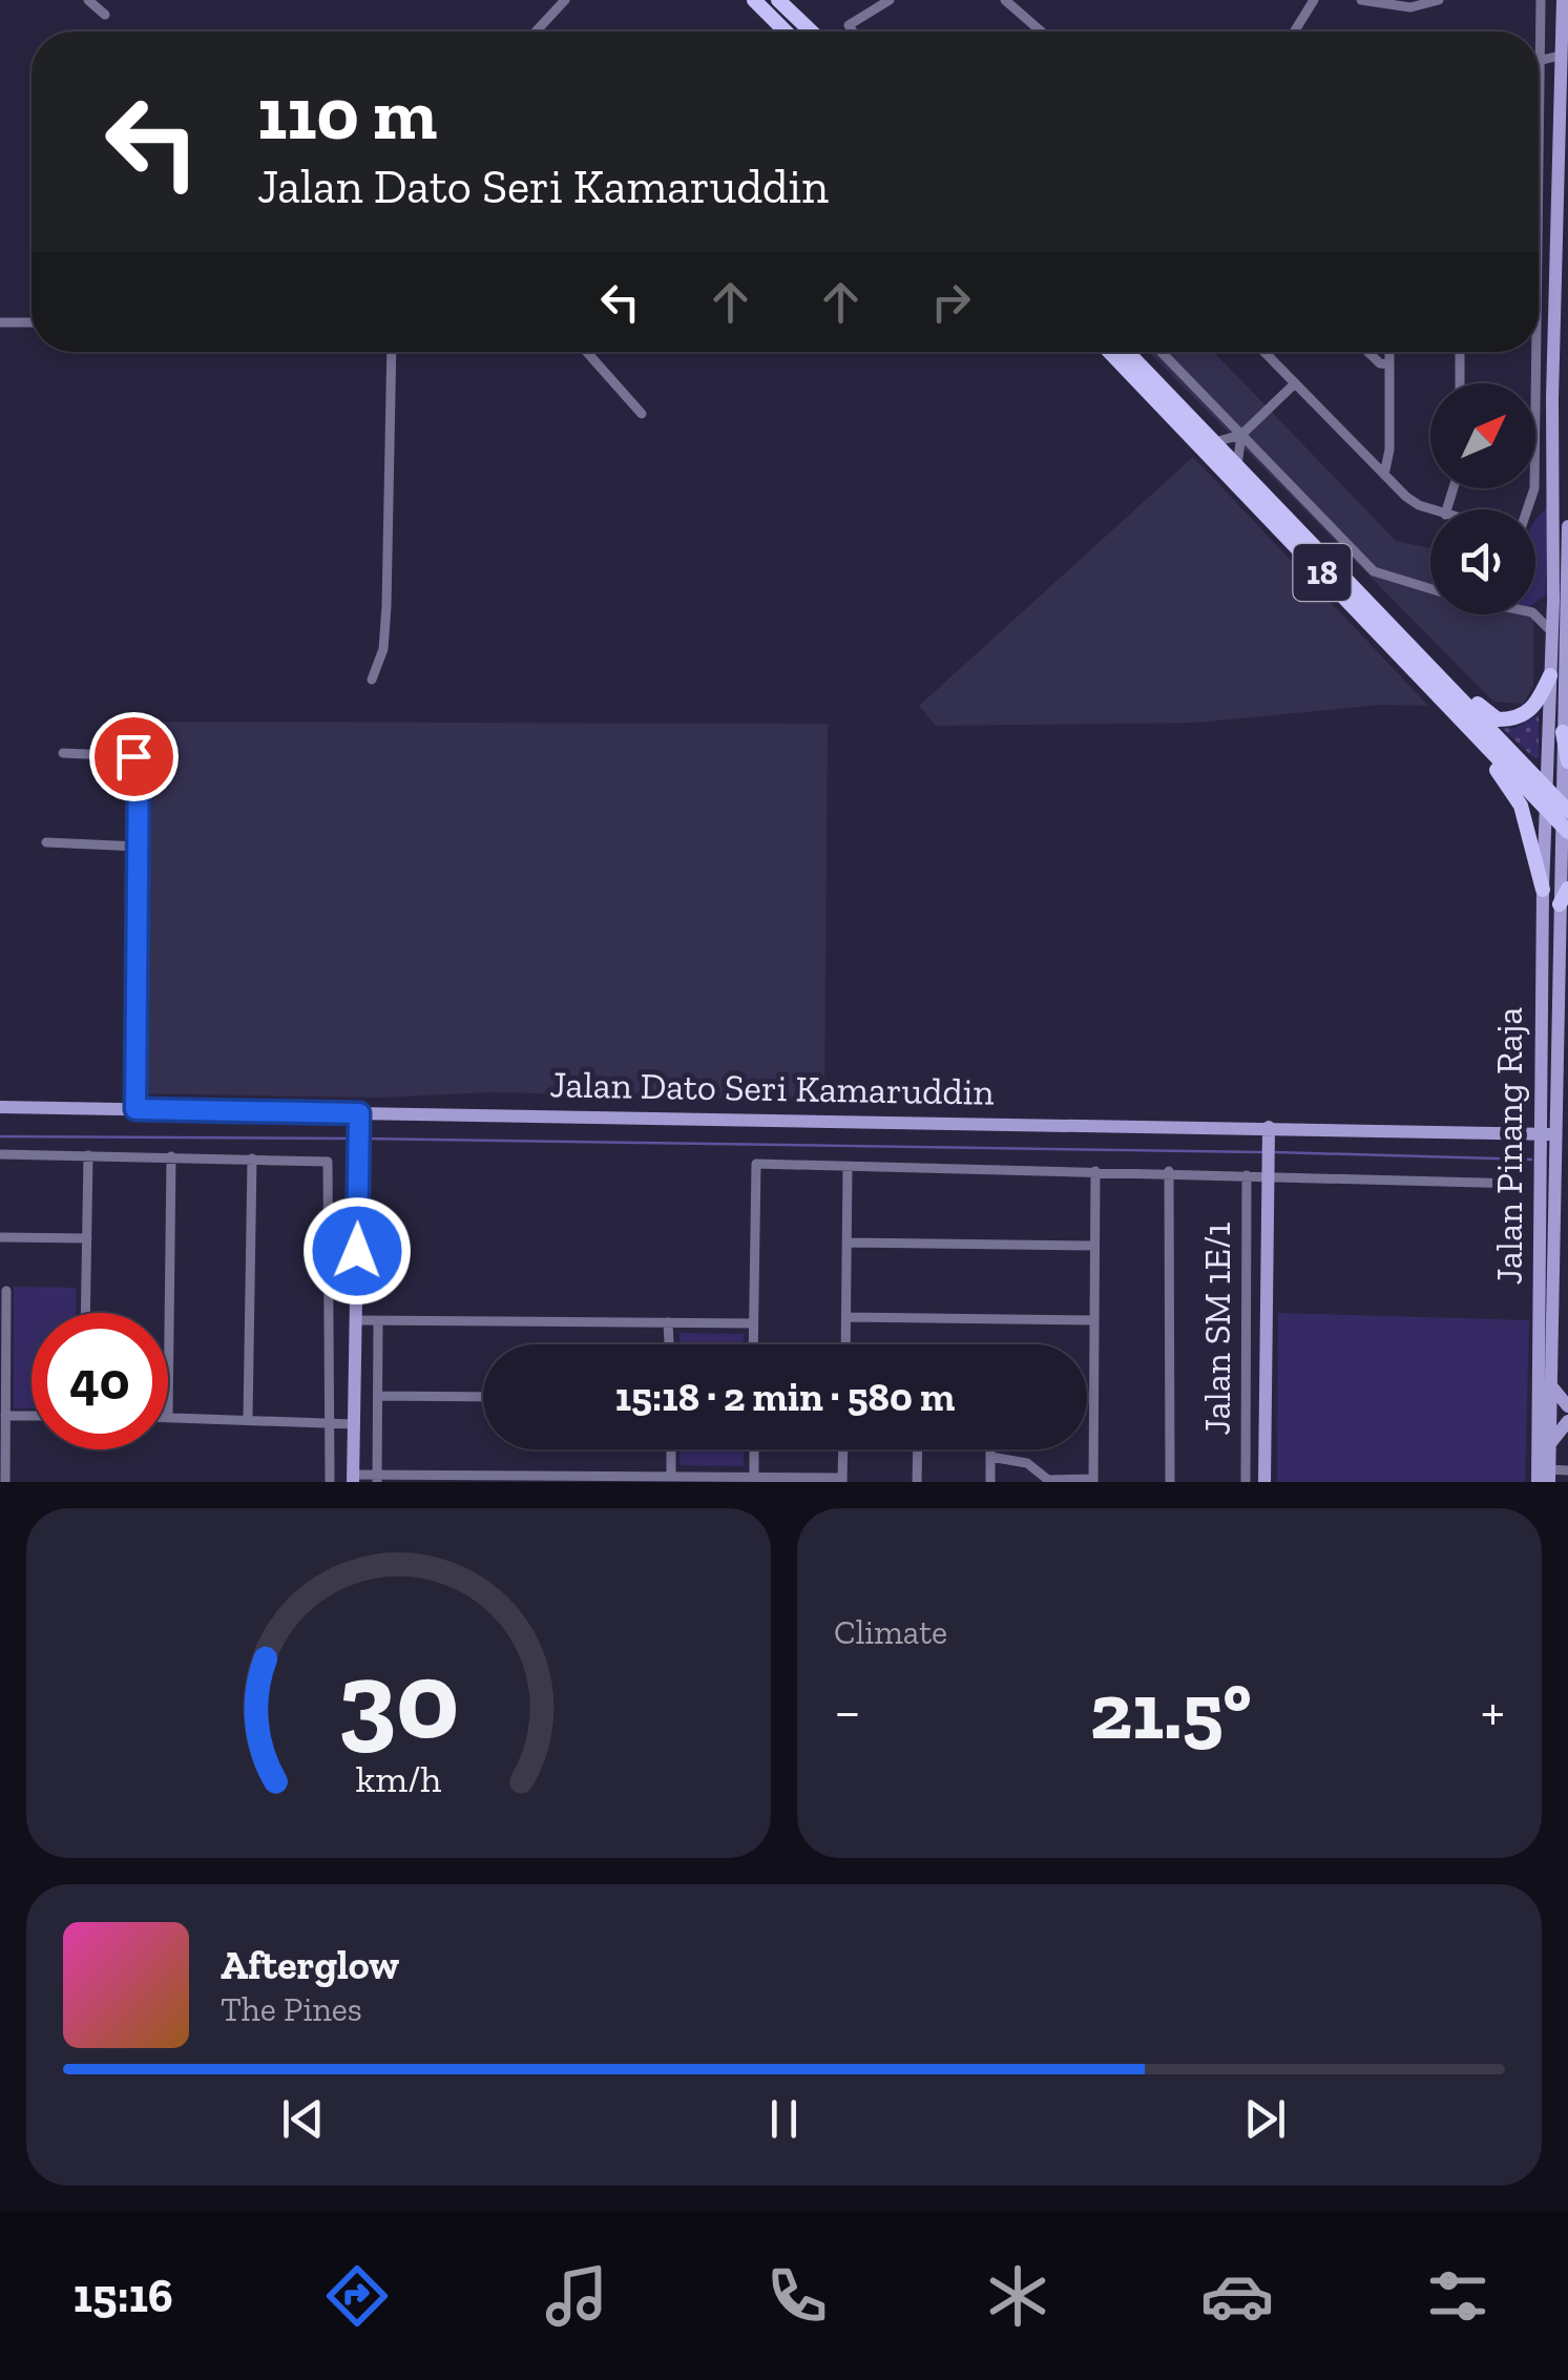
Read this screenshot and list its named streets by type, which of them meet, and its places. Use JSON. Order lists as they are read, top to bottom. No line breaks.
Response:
{"streets":{"main road":["18","Jalan Dato Seri Kamaruddin","Jalan Pinang Raja"],"street":["Jalan SM 1E/1"]},"crossings":[["18","Jalan Pinang Raja"],["Jalan Dato Seri Kamaruddin","Jalan Pinang Raja"]],"north":"top right","page":{"turn":["110 m","Jalan Dato Seri Kamaruddin"],"limit":"40","trip":"15:18 · 2 min · 580 m","tile":"Climate","heat":["−","21.5°","+"],"song":["Afterglow","The Pines"],"tabs":"15:16","gauge":["30","km/h"]}}
